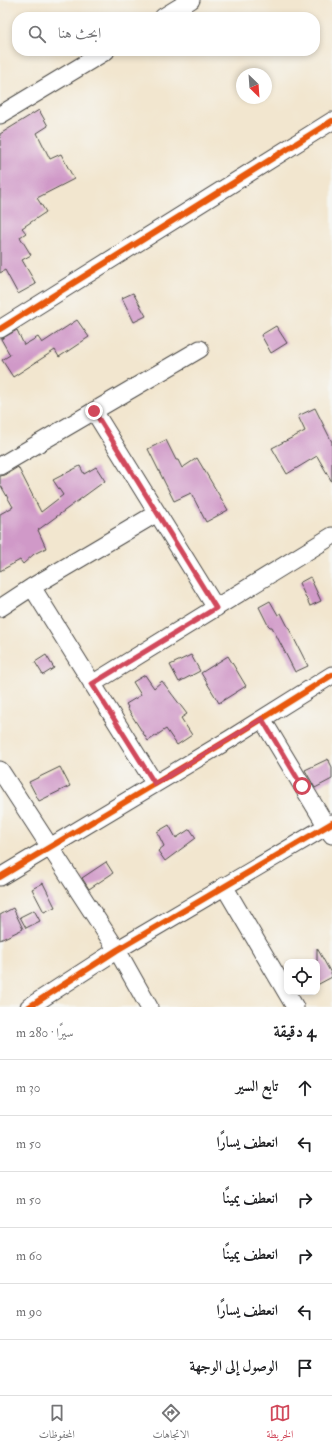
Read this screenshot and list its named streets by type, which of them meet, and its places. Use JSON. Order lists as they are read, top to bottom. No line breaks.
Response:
{"north":"bottom right","page":{"search":"ابحث هنا","heading":["4 دقيقة","سيرًا · 280 m"],"list":[["تابع السير","30 m"],["انعطف يسارًا","50 m"],["انعطف يمينًا","50 m"],["انعطف يمينًا","60 m"],["انعطف يسارًا","90 m"],"الوصول إلى الوجهة"],"nav":["الخريطة","الاتجاهات","المحفوظات"]}}
